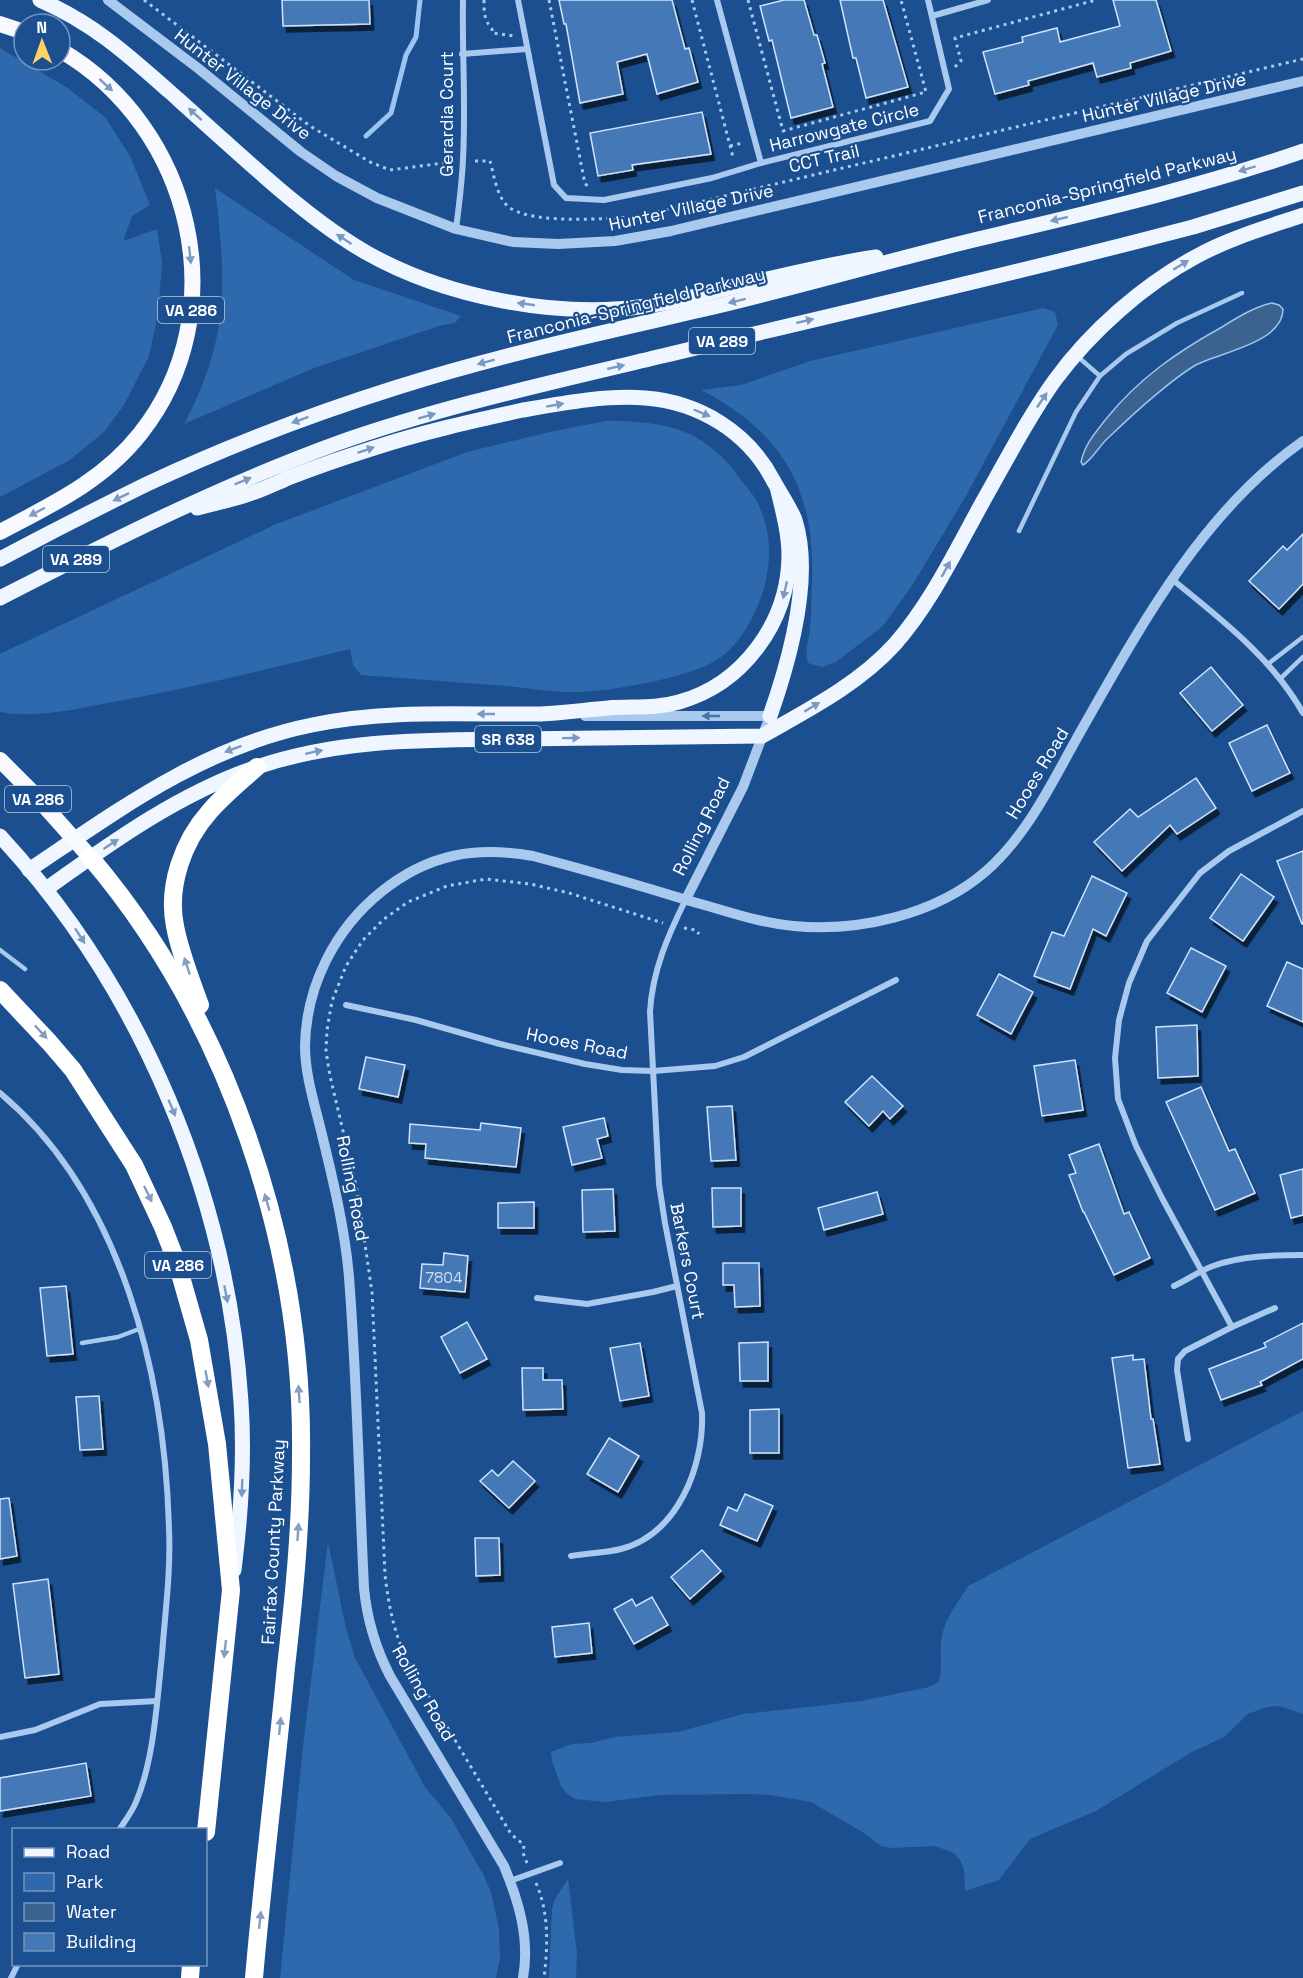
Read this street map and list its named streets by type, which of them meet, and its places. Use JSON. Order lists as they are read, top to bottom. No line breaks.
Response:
{"streets":{"highway":["VA 286","Fairfax County Parkway"],"main road":["Franconia-Springfield Parkway","VA 289","SR 638"],"street":["Hunter Village Drive","Gerardia Court","Harrowgate Circle","Hooes Road","Rolling Road","Barkers Court"],"path":["CCT Trail"]},"crossings":[["Hunter Village Drive","Gerardia Court"],["Gerardia Court","CCT Trail"],["SR 638","Rolling Road"],["SR 638","Fairfax County Parkway"],["Hooes Road","Rolling Road"],["Hooes Road","Barkers Court"],["Rolling Road","Barkers Court"]],"house_numbers":["7804"],"legend":["Road","Park","Water","Building"],"north":"top"}
